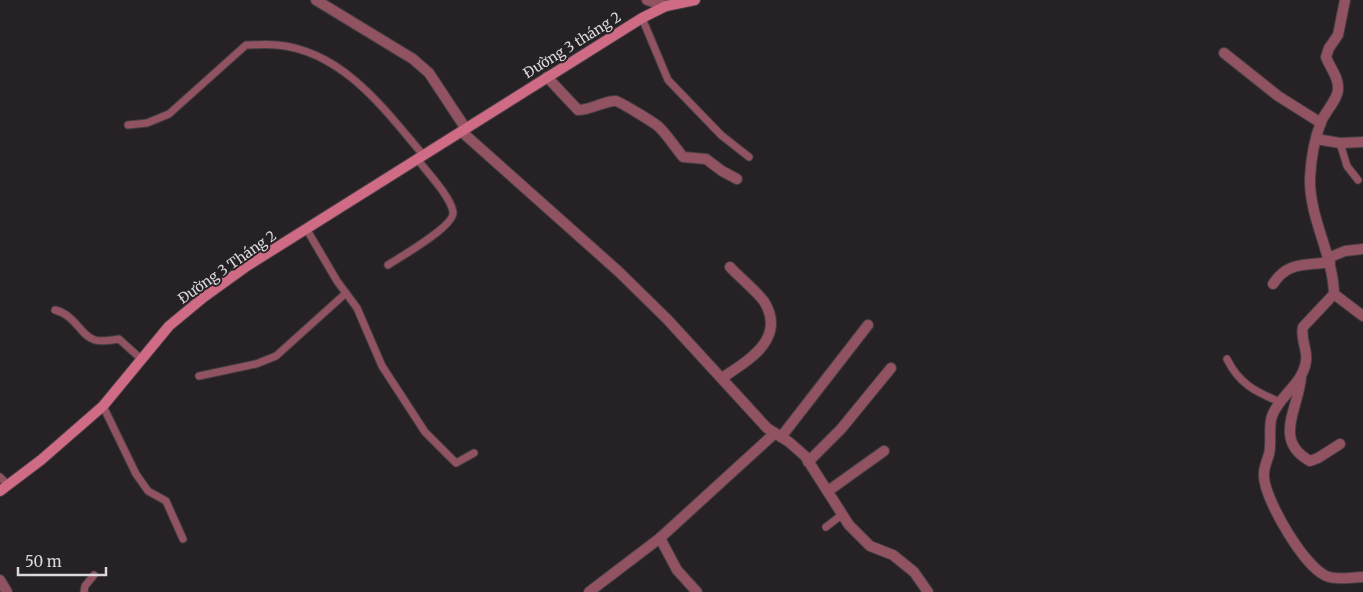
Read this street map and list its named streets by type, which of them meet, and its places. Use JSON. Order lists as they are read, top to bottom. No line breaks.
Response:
{"streets":{"main road":["Đường 3 tháng 2","Đường 3 Tháng 2"]},"crossings":[["Đường 3 tháng 2","Đường 3 Tháng 2"]],"scale_bar":"50 m"}
